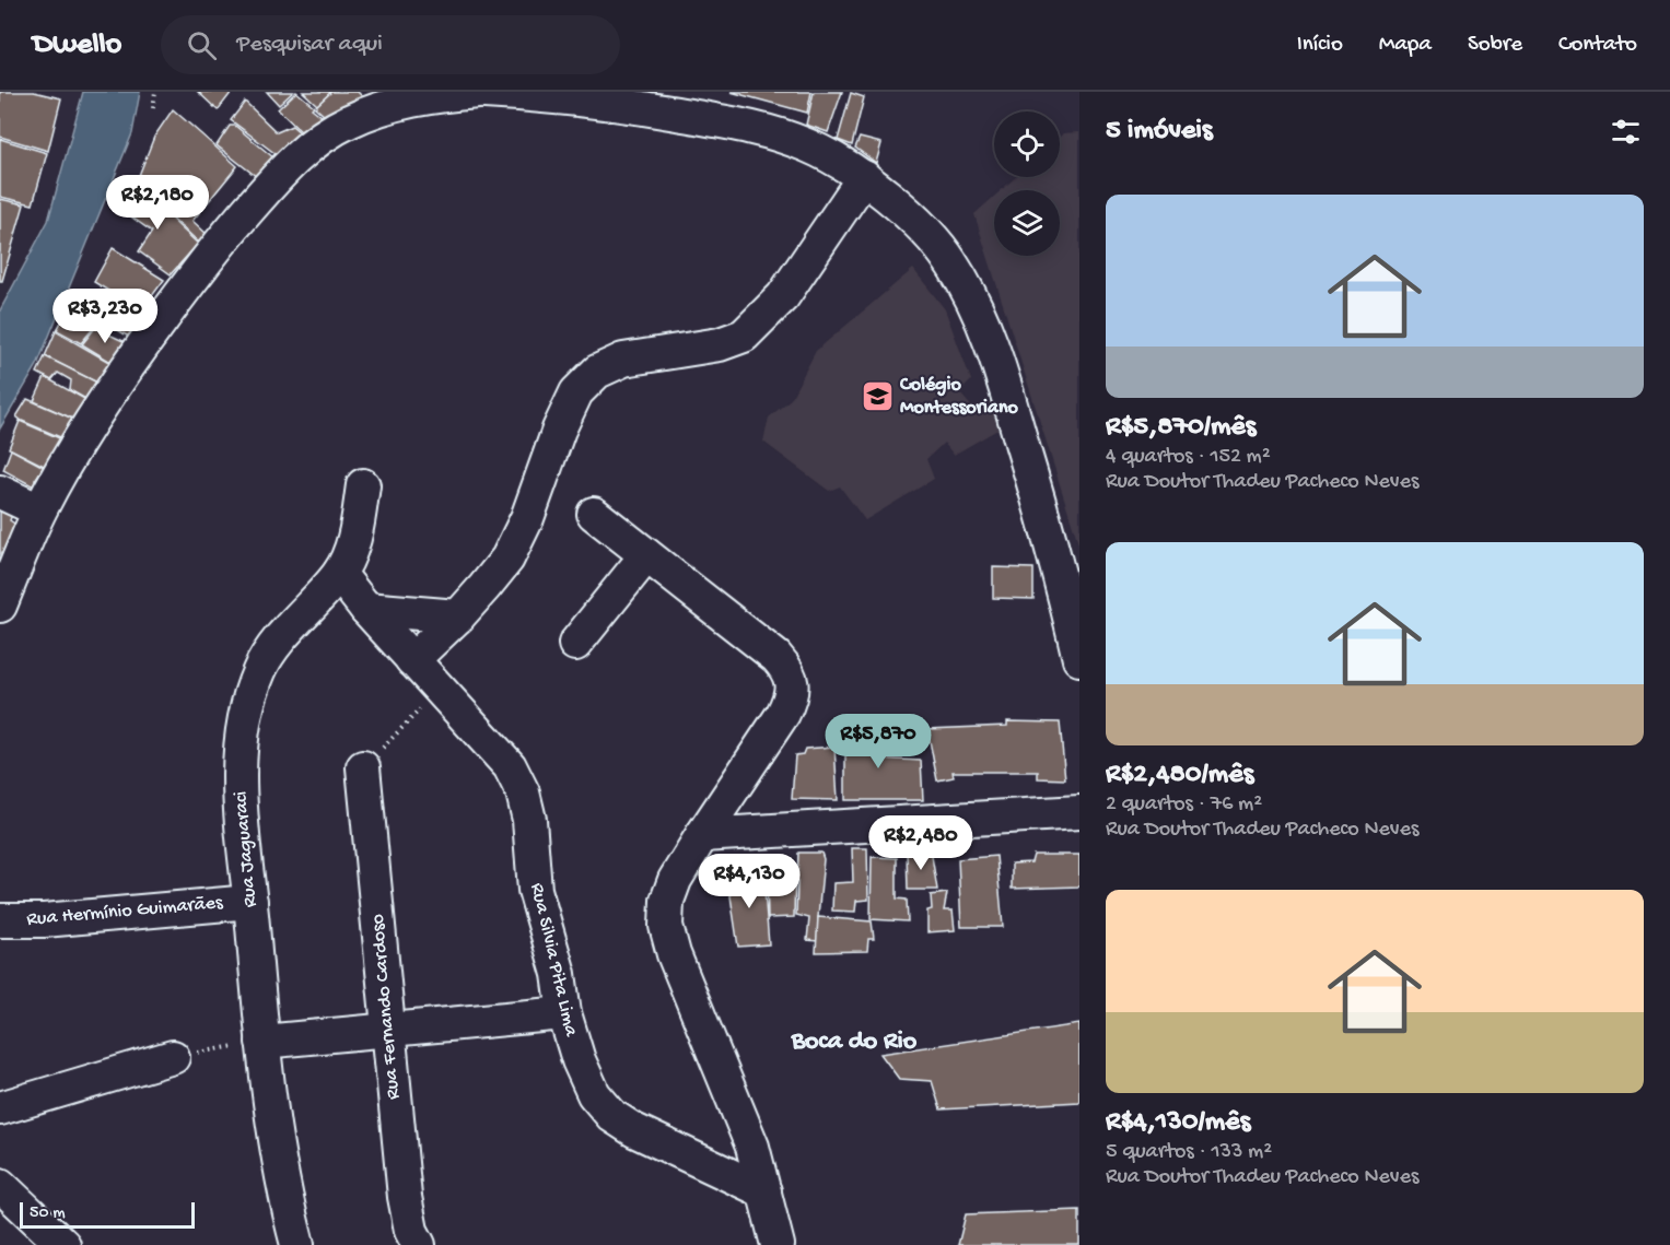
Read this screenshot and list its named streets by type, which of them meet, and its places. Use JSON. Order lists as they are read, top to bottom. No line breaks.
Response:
{"streets":{"street":["Rua Jaguaraci","Rua Hermínio Guimarães","Rua Silvia Pita Lima","Rua Fernando Cardoso"]},"crossings":[["Rua Jaguaraci","Rua Hermínio Guimarães"],["Rua Jaguaraci","Rua Silvia Pita Lima"]],"districts":["Boca do Rio"],"places":{"school or university":["Colégio Montessoriano"]},"scale_bar":"50 m","page":{"header":"Dwello","search":"Pesquisar aqui","nav":["Início","Mapa","Sobre","Contato"],"heading":"5 imóveis","list":[{"name":"R$5,870/mês","note":"4 quartos · 152 m² · Rua Doutor Thadeu Pacheco Neves"},{"name":"R$2,480/mês","note":"2 quartos · 76 m² · Rua Doutor Thadeu Pacheco Neves"},{"name":"R$4,130/mês","note":"5 quartos · 133 m² · Rua Doutor Thadeu Pacheco Neves"}],"price":["R$2,180","R$3,230","R$5,870","R$2,480","R$4,130"],"scale":"50 m"}}
